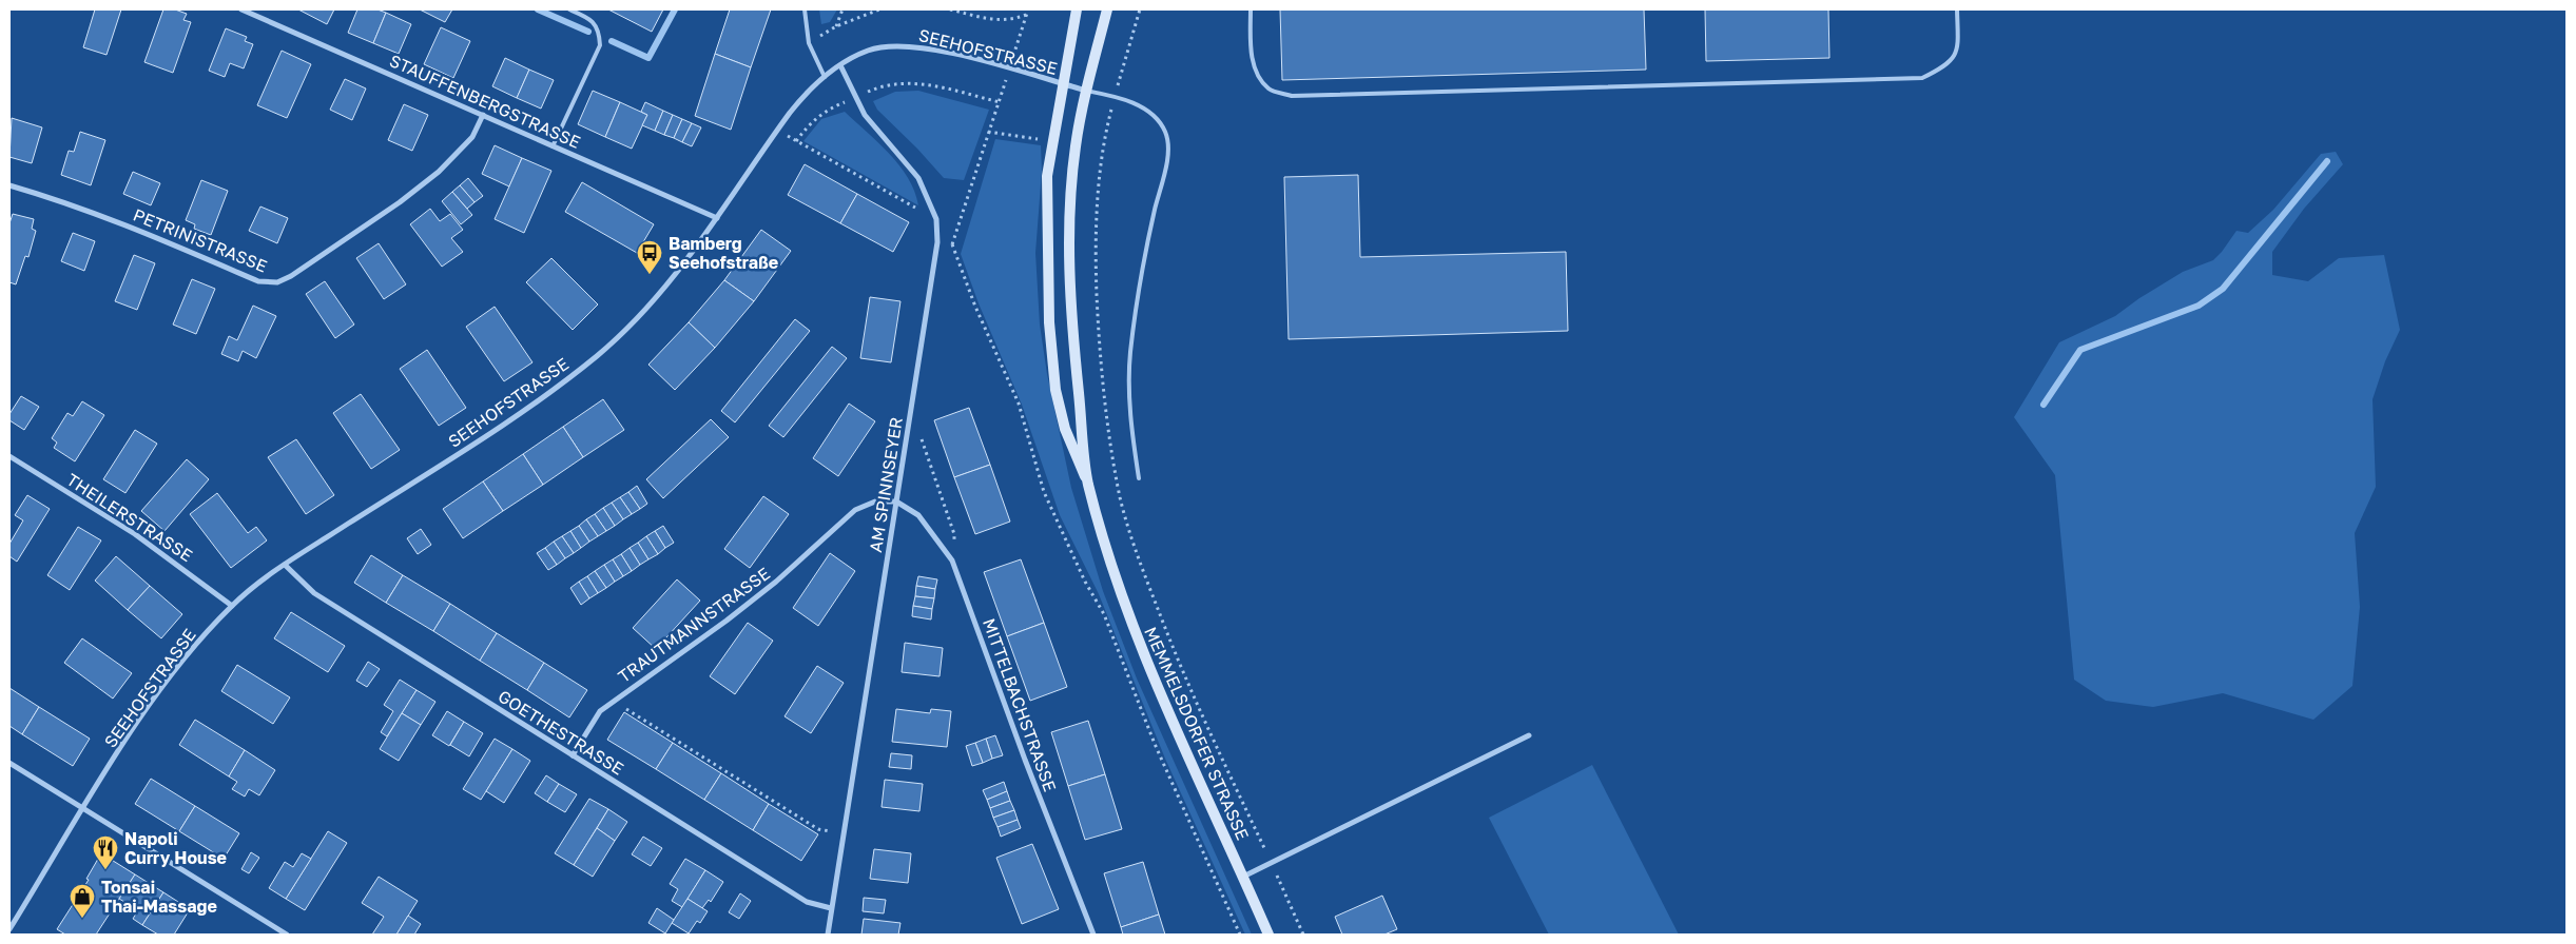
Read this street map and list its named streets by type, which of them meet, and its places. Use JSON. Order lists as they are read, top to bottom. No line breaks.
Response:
{"streets":{"main road":["MEMMELSDORFER STRASSE"],"street":["SEEHOFSTRASSE","STAUFFENBERGSTRASSE","PETRINISTRASSE","AM SPINNSEYER","THEILERSTRASSE","TRAUTMANNSTRASSE","MITTELBACHSTRASSE","GOETHESTRASSE"]},"crossings":[["SEEHOFSTRASSE","STAUFFENBERGSTRASSE"],["SEEHOFSTRASSE","AM SPINNSEYER"],["SEEHOFSTRASSE","THEILERSTRASSE"],["SEEHOFSTRASSE","GOETHESTRASSE"],["SEEHOFSTRASSE","MEMMELSDORFER STRASSE"],["STAUFFENBERGSTRASSE","PETRINISTRASSE"],["AM SPINNSEYER","TRAUTMANNSTRASSE"],["AM SPINNSEYER","MITTELBACHSTRASSE"],["AM SPINNSEYER","GOETHESTRASSE"],["TRAUTMANNSTRASSE","MITTELBACHSTRASSE"],["TRAUTMANNSTRASSE","GOETHESTRASSE"]],"places":{"bus stop":["Bamberg Seehofstraße"],"restaurant":["Napoli Curry House"],"shop":["Tonsai Thai-Massage"]}}
